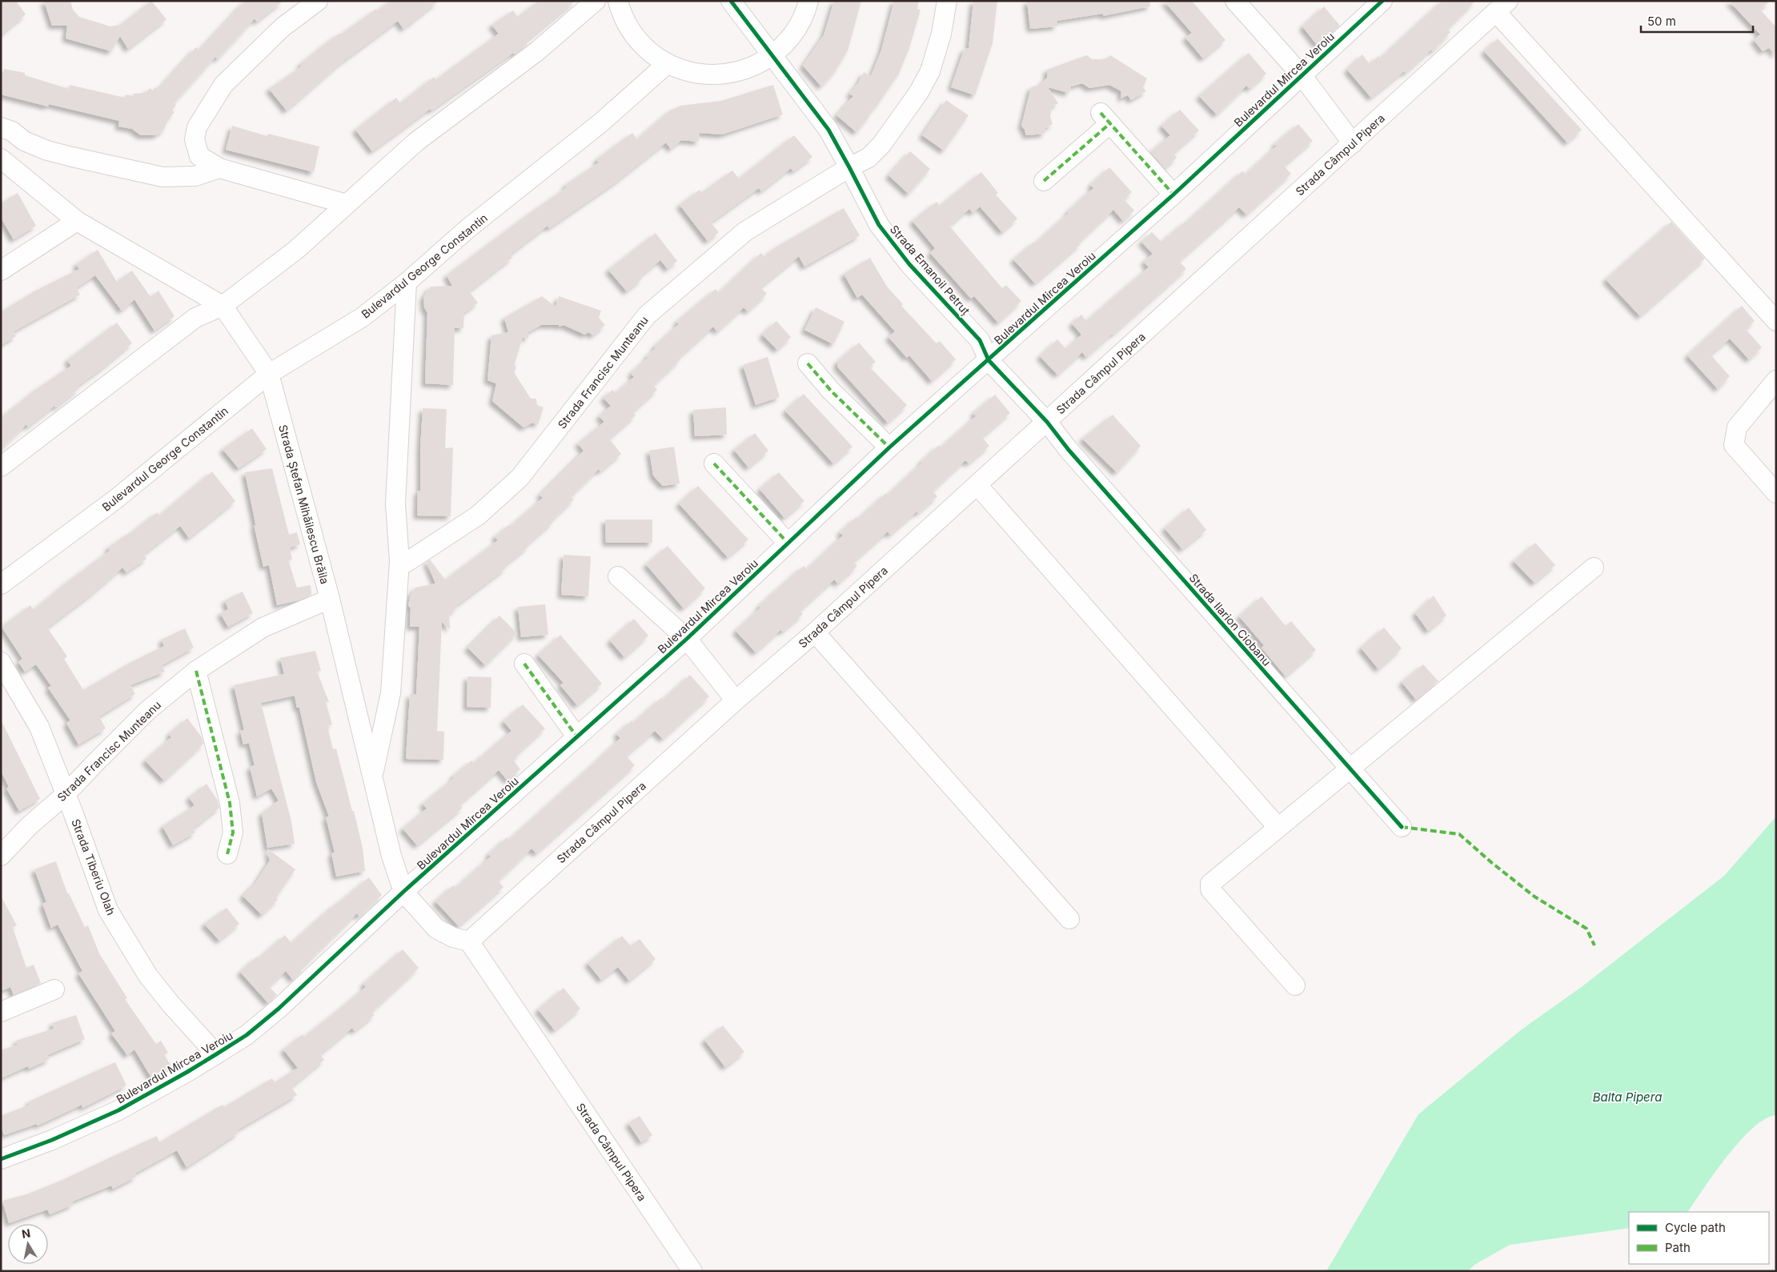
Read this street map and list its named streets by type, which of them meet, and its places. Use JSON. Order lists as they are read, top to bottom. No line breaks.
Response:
{"streets":{"street":["Bulevardul Mircea Veroiu","Strada Câmpul Pipera","Bulevardul George Constantin","Strada Emanoil Petruț","Strada Francisc Munteanu","Strada Ștefan Mihăilescu Brăila","Strada Ilarion Ciobanu","Strada Tiberiu Olah"]},"crossings":[["Bulevardul Mircea Veroiu","Strada Emanoil Petruț"],["Bulevardul Mircea Veroiu","Strada Ștefan Mihăilescu Brăila"],["Bulevardul Mircea Veroiu","Strada Tiberiu Olah"],["Strada Câmpul Pipera","Strada Emanoil Petruț"],["Strada Câmpul Pipera","Strada Ștefan Mihăilescu Brăila"],["Strada Câmpul Pipera","Strada Ilarion Ciobanu"],["Bulevardul George Constantin","Strada Ștefan Mihăilescu Brăila"],["Strada Emanoil Petruț","Strada Francisc Munteanu"],["Strada Emanoil Petruț","Strada Ilarion Ciobanu"],["Strada Francisc Munteanu","Strada Ștefan Mihăilescu Brăila"],["Strada Francisc Munteanu","Strada Tiberiu Olah"]],"water":["Balta Pipera"],"legend":["Cycle path","Path"],"scale_bar":"50 m","north":"top"}
